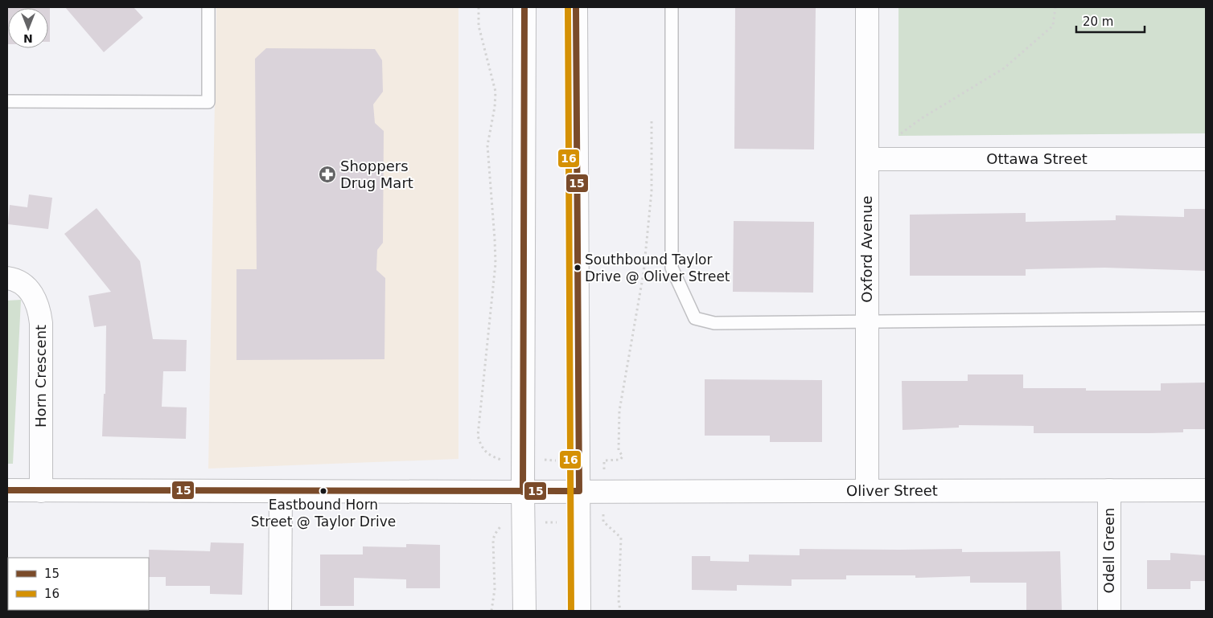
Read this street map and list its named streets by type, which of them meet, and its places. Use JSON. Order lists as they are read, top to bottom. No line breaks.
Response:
{"streets":{"street":["Ottawa Street","Oxford Avenue","Horn Crescent","Oliver Street","Odell Green"]},"crossings":[["Ottawa Street","Oxford Avenue"],["Oxford Avenue","Oliver Street"],["Horn Crescent","Oliver Street"],["Oliver Street","Odell Green"]],"places":{"pharmacy":["Shoppers Drug Mart"],"other":["Southbound Taylor Drive @ Oliver Street","Eastbound Horn Street @ Taylor Drive"]},"lines":["transit line 15","transit line 16"],"legend":["15","16"],"scale_bar":"20 m","north":"bottom"}
